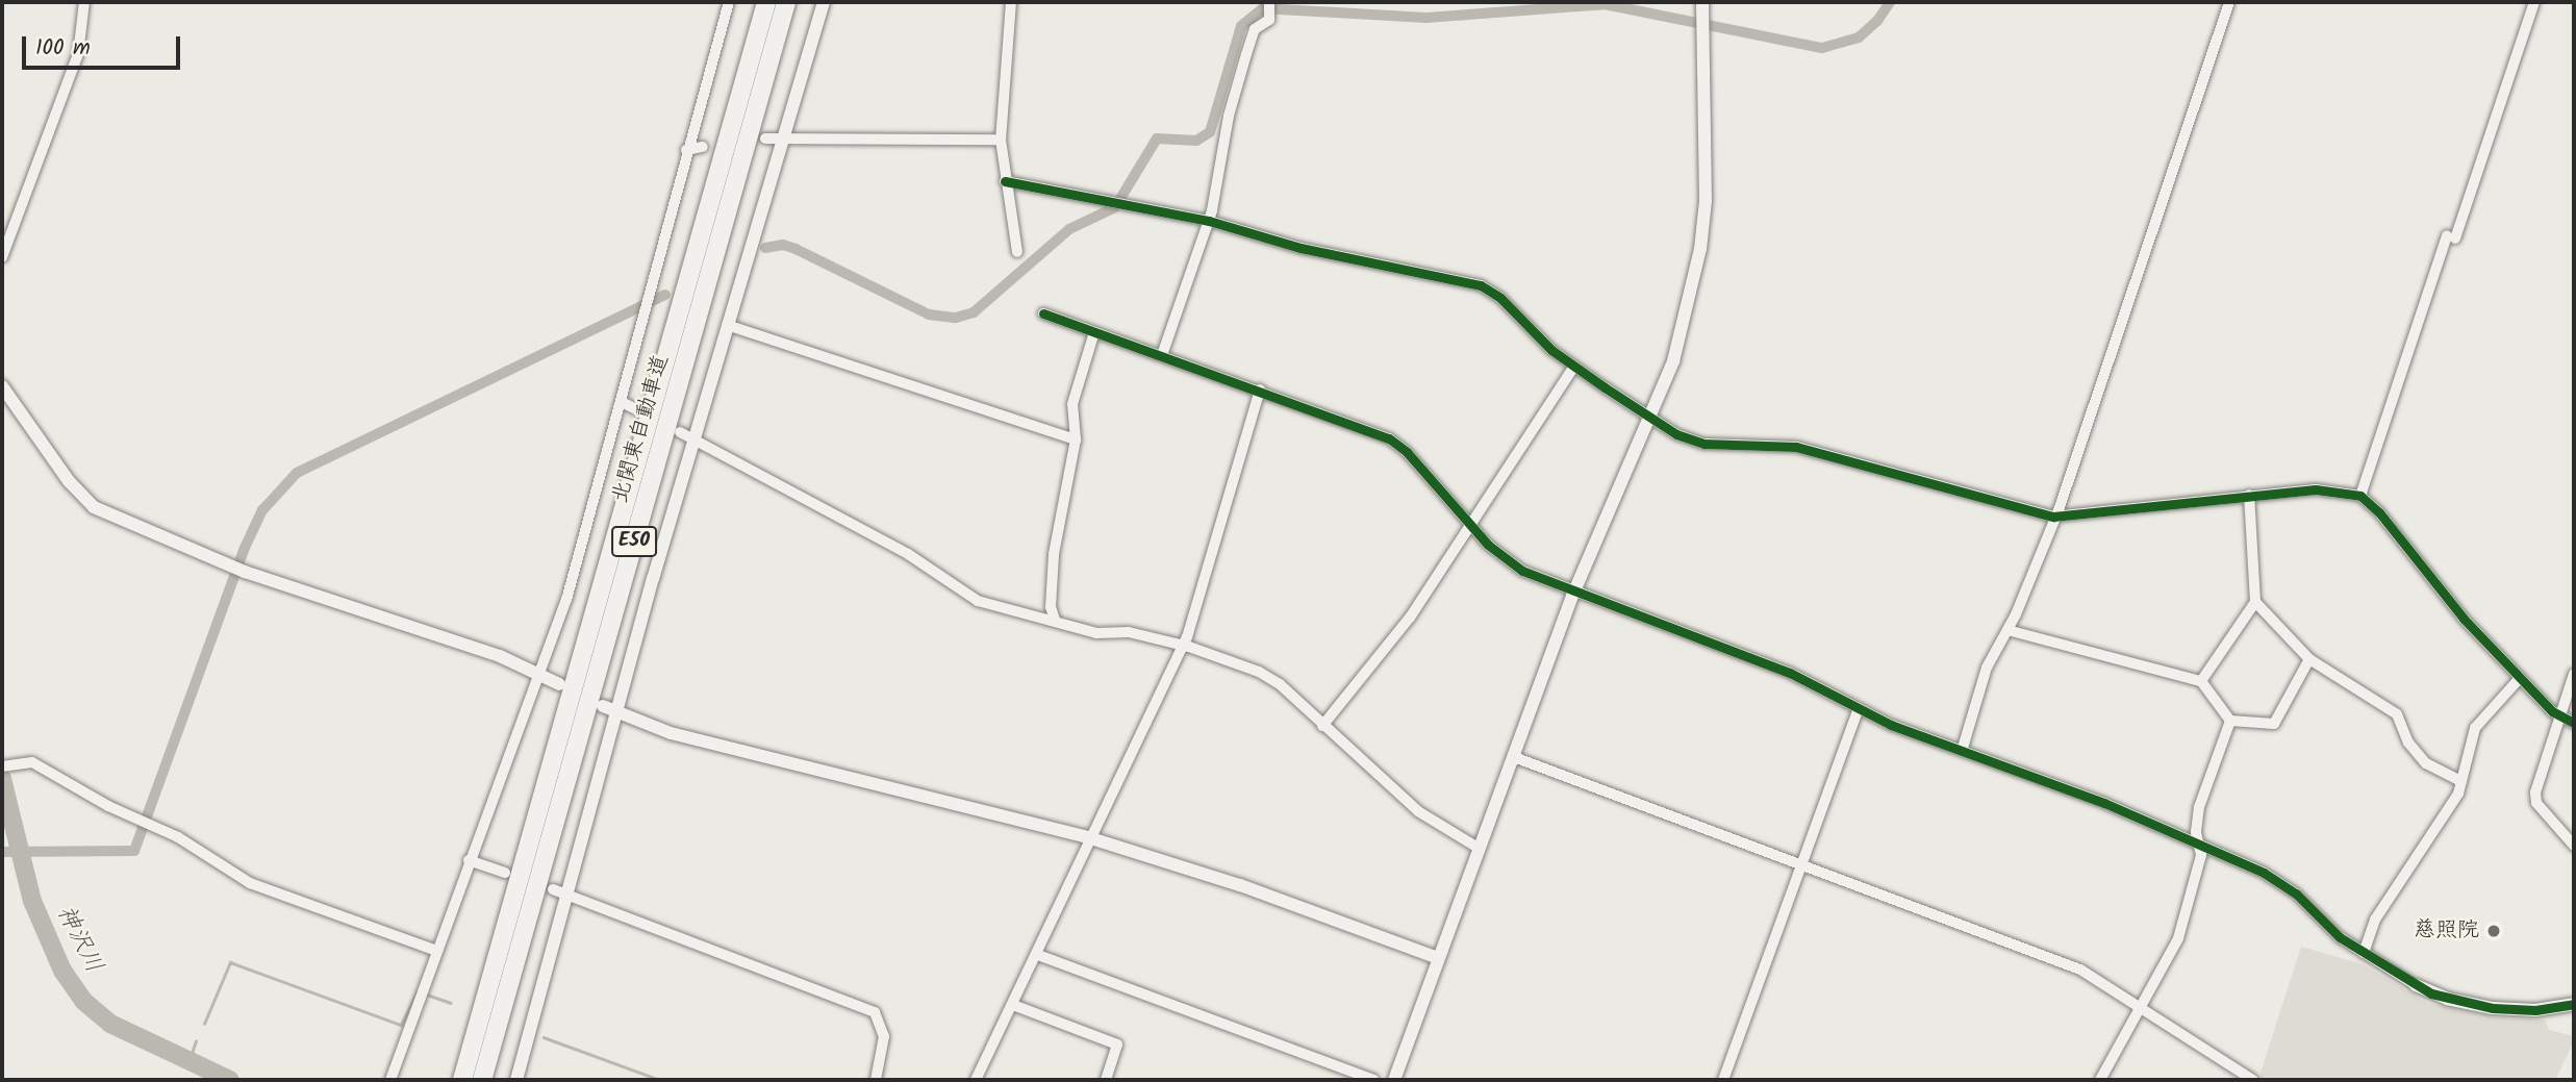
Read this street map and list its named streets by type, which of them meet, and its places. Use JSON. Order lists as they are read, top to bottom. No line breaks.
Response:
{"streets":{"highway":["北関東自動車道","E50"]},"water":["神沢川"],"places":["慈照院"],"scale_bar":"100 m"}
